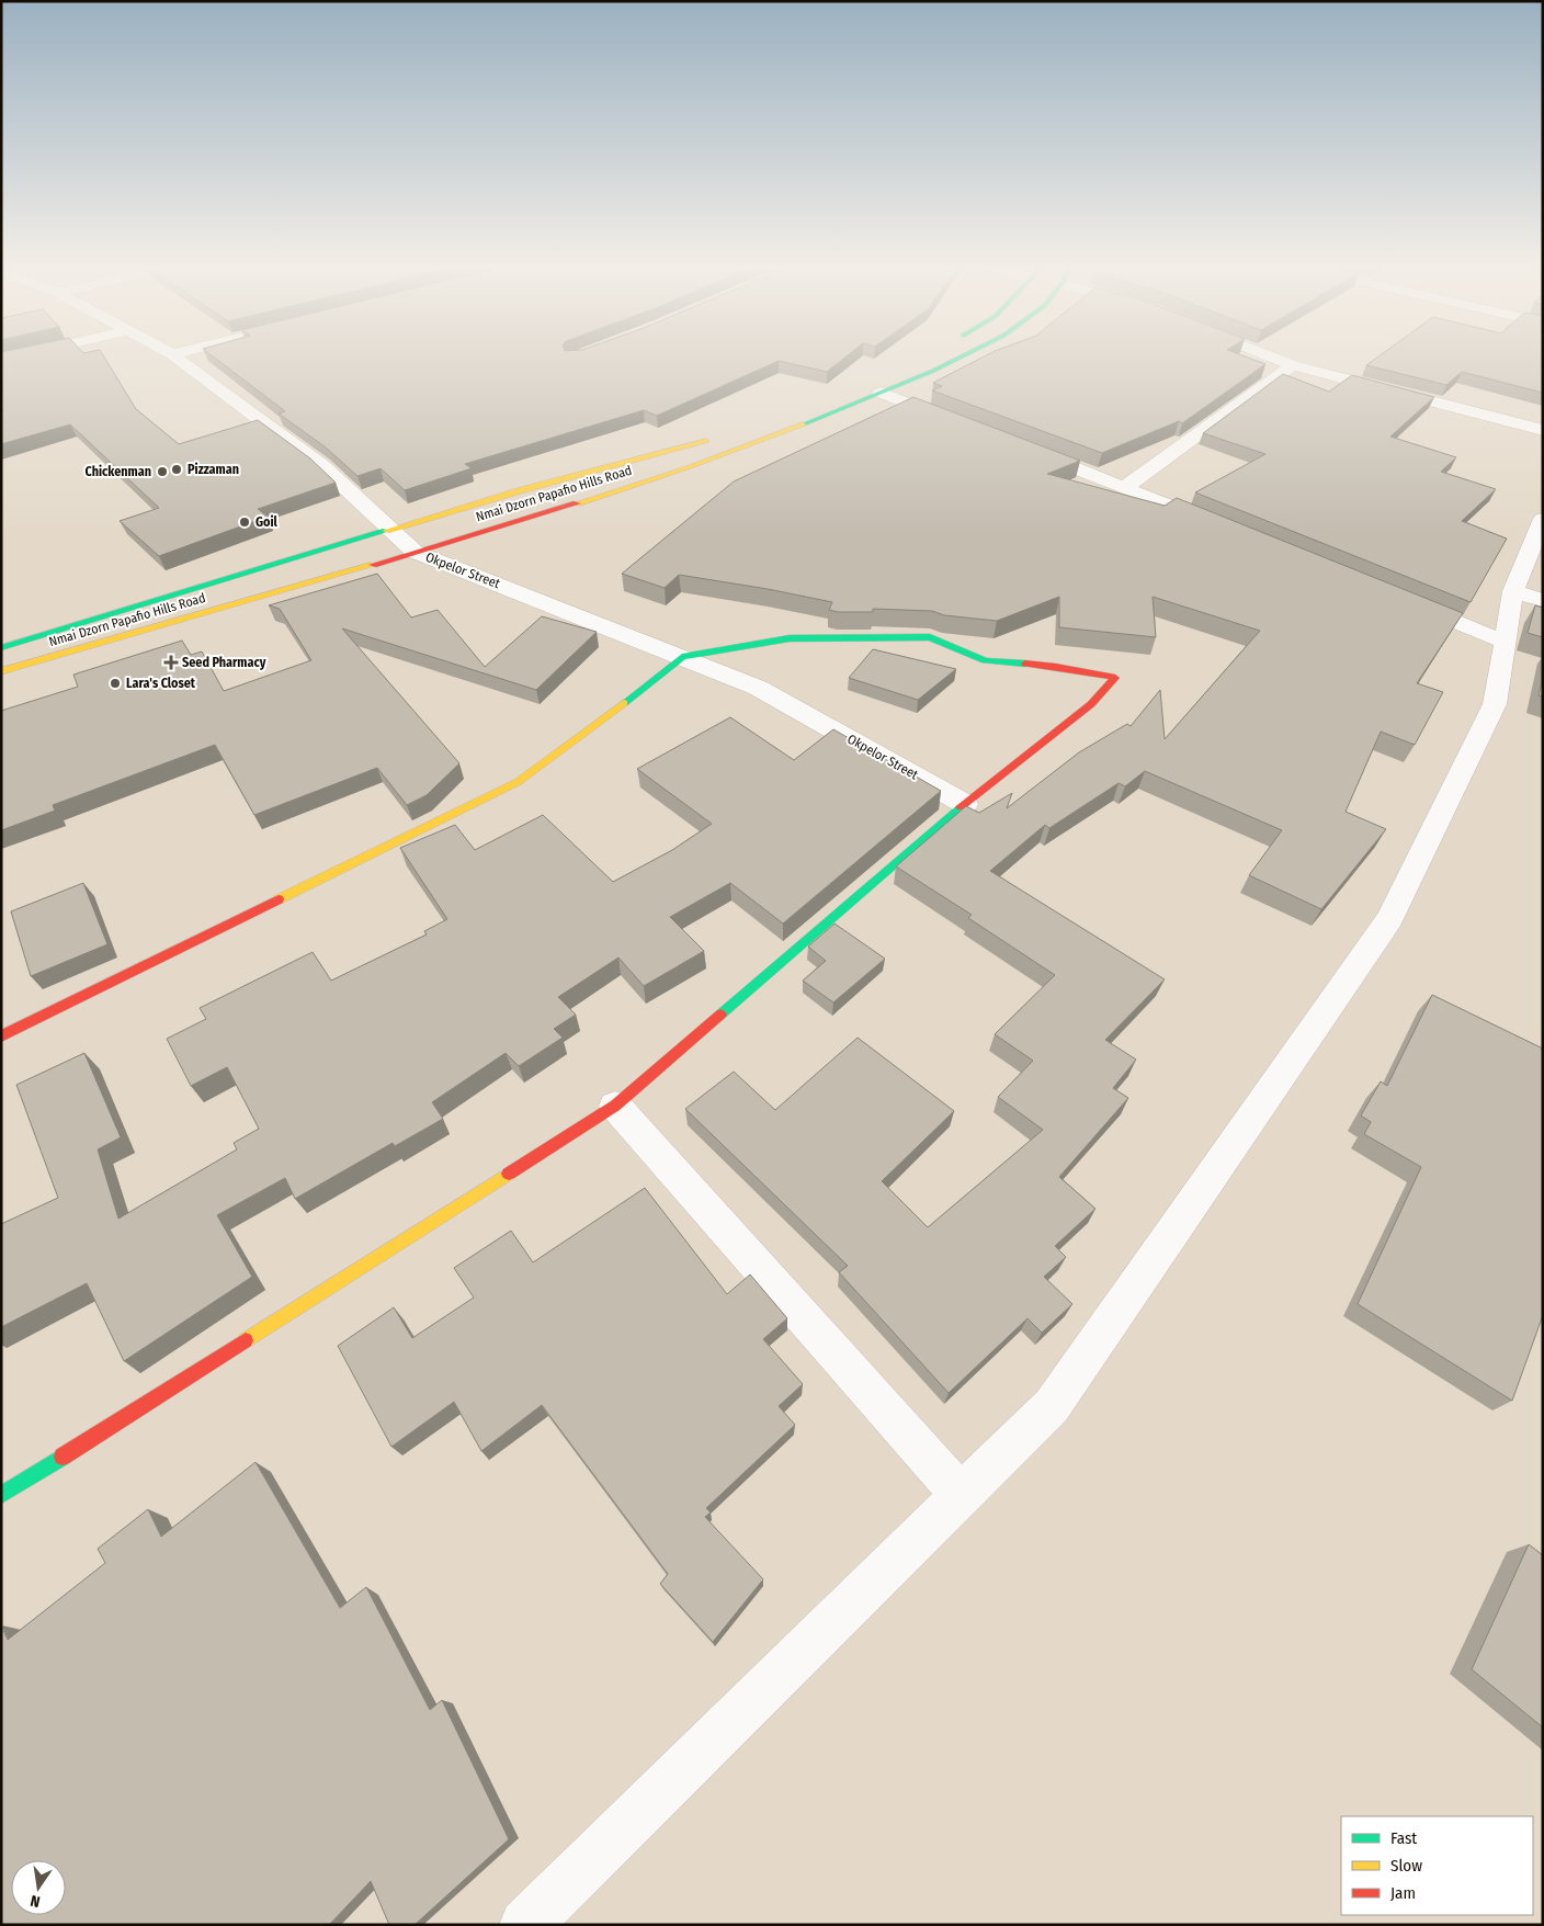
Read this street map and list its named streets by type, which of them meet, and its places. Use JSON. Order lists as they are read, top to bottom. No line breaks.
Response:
{"streets":{"street":["Nmai Dzorn Papafio Hills Road","Okpelor Street"]},"crossings":[["Nmai Dzorn Papafio Hills Road","Okpelor Street"]],"places":{"other":["Pizzaman","Chickenman","Goil","Lara's Closet"],"health":["Seed Pharmacy"]},"legend":["Fast","Slow","Jam"],"north":"bottom"}
